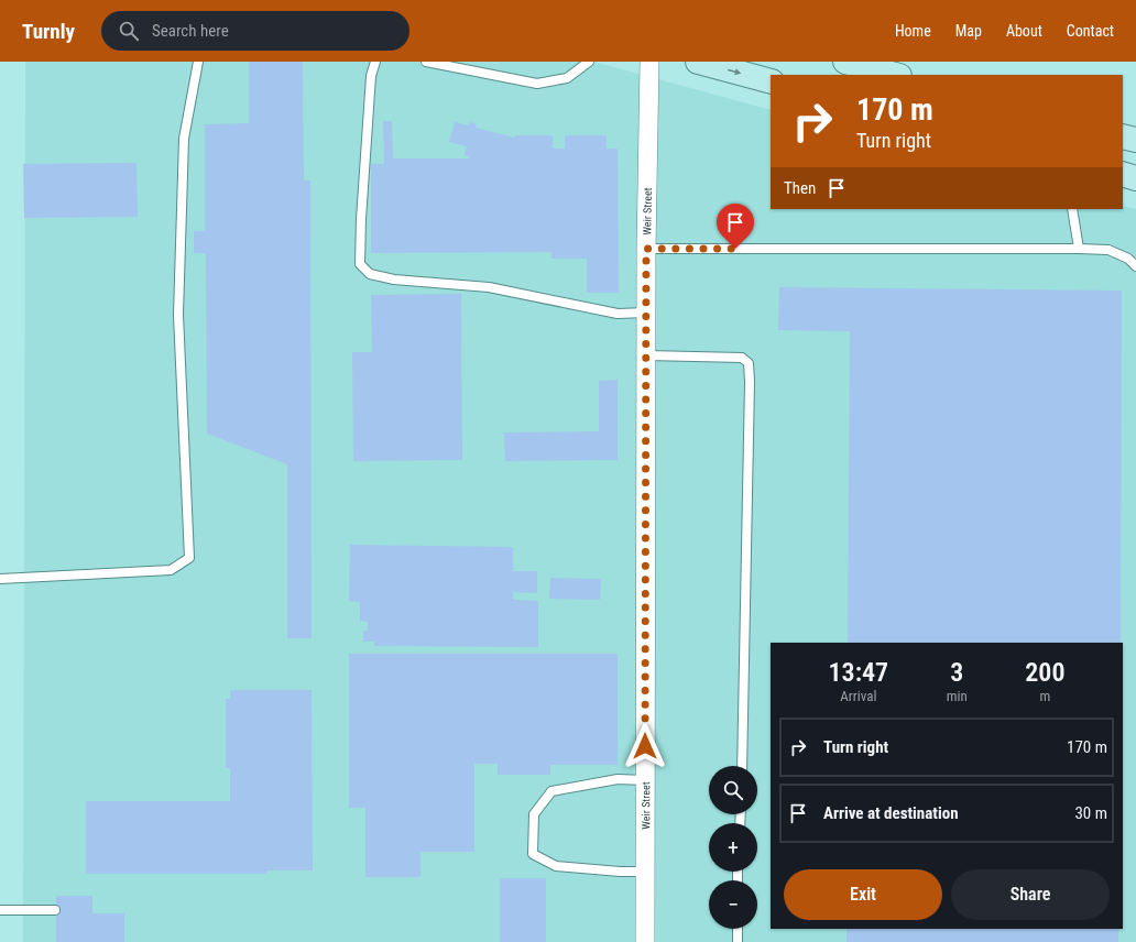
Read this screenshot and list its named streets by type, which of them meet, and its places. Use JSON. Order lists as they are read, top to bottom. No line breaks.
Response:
{"streets":{"street":["Weir Street"]},"page":{"header":"Turnly","search":"Search here","nav":["Home","Map","About","Contact"],"turn":["170 m","Turn right"],"then":"Then","eta":["13:47","Arrival","3","min","200","m"],"list":[{"name":"Turn right","value":"170 m"},{"name":"Arrive at destination","value":"30 m"}],"map_buttons":["+","−"],"buttons":["Exit","Share"]}}
